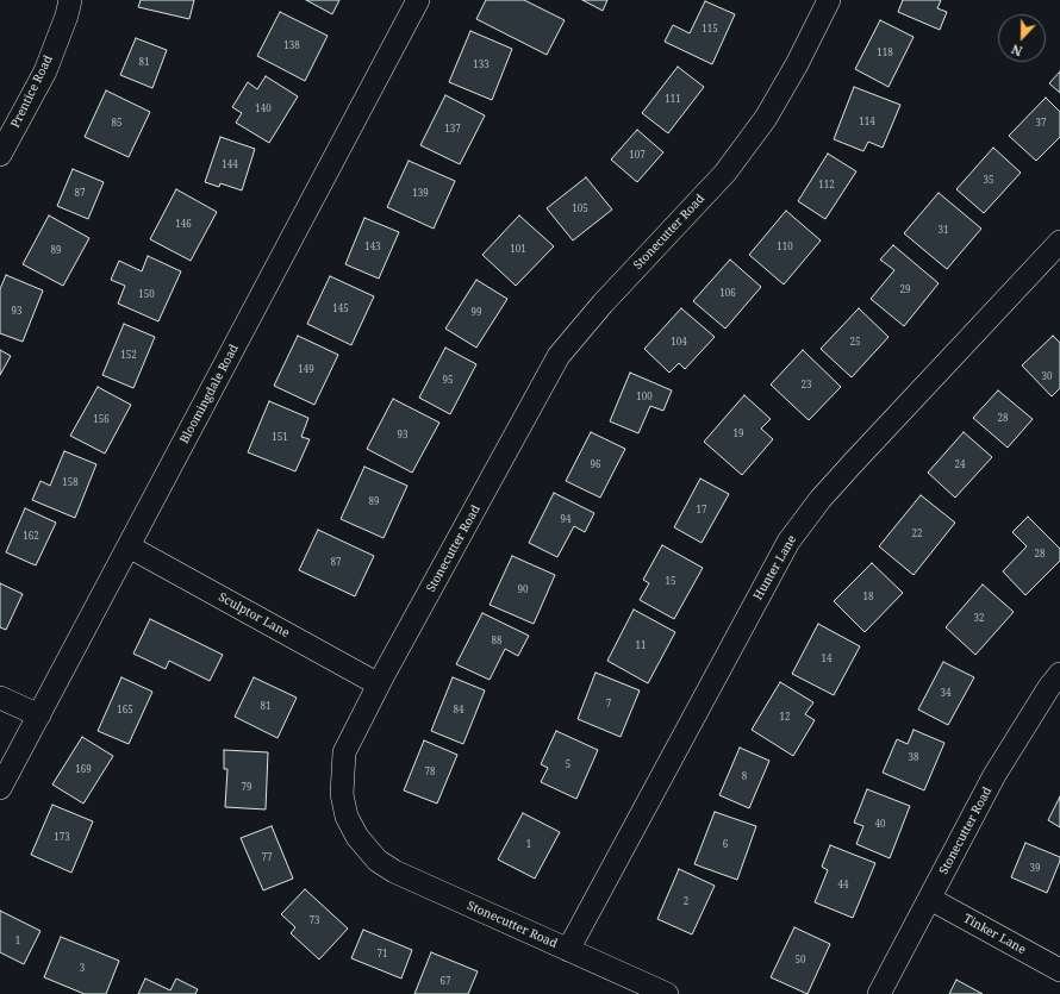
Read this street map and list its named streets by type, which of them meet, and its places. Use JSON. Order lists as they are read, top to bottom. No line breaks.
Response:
{"streets":{"street":["Prentice Road","Stonecutter Road","Bloomingdale Road","Hunter Lane","Sculptor Lane","Tinker Lane"]},"crossings":[["Stonecutter Road","Hunter Lane"],["Stonecutter Road","Sculptor Lane"],["Stonecutter Road","Tinker Lane"],["Bloomingdale Road","Sculptor Lane"]],"house_numbers":["115","138","118","81","133","111","140","114","85","37","137","107","144","35","112","87","139","105","146","31","143","110","101","89","29","106","150","145","93","99","104","25","152","149","30","95","23","100","28","156","19","93","151","96","24","158","89","17","94","22","162","28","87","15","90","18","32","88","11","14","34","7","81","165","84","12","38","5","169","78","8","79","40","173","1","6","77","39","44","2","73","1","71","50","3","67"],"north":"bottom"}
